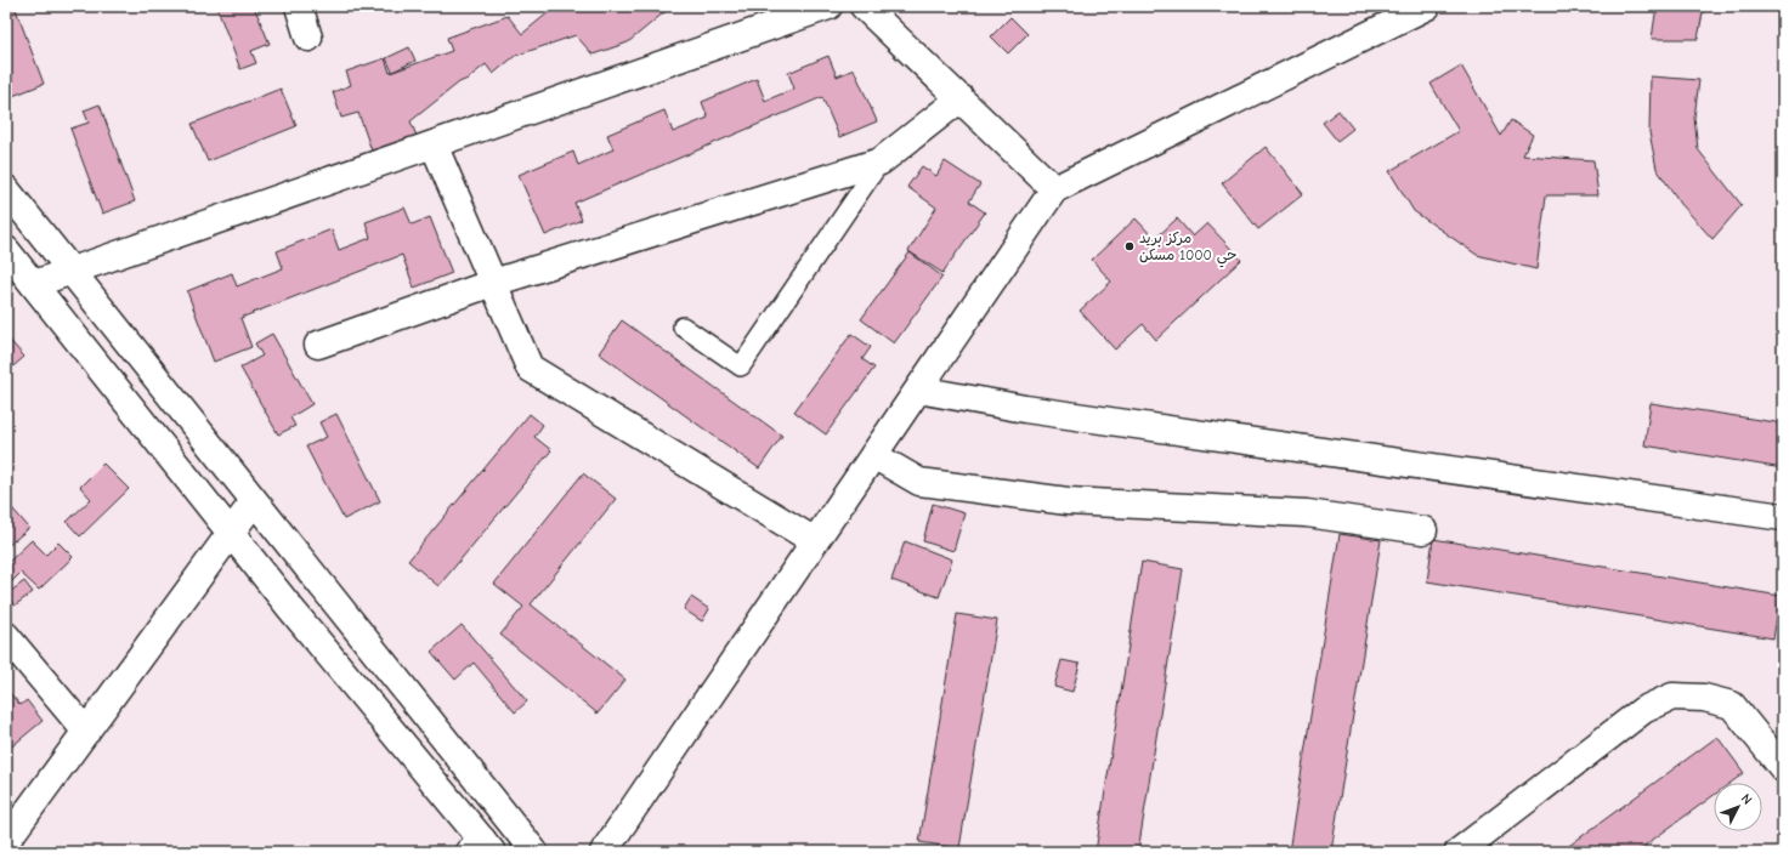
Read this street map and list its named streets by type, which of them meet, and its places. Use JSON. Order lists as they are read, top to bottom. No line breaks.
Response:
{"places":["مركز بريد حي 1000 مسكن"],"north":"top right"}
